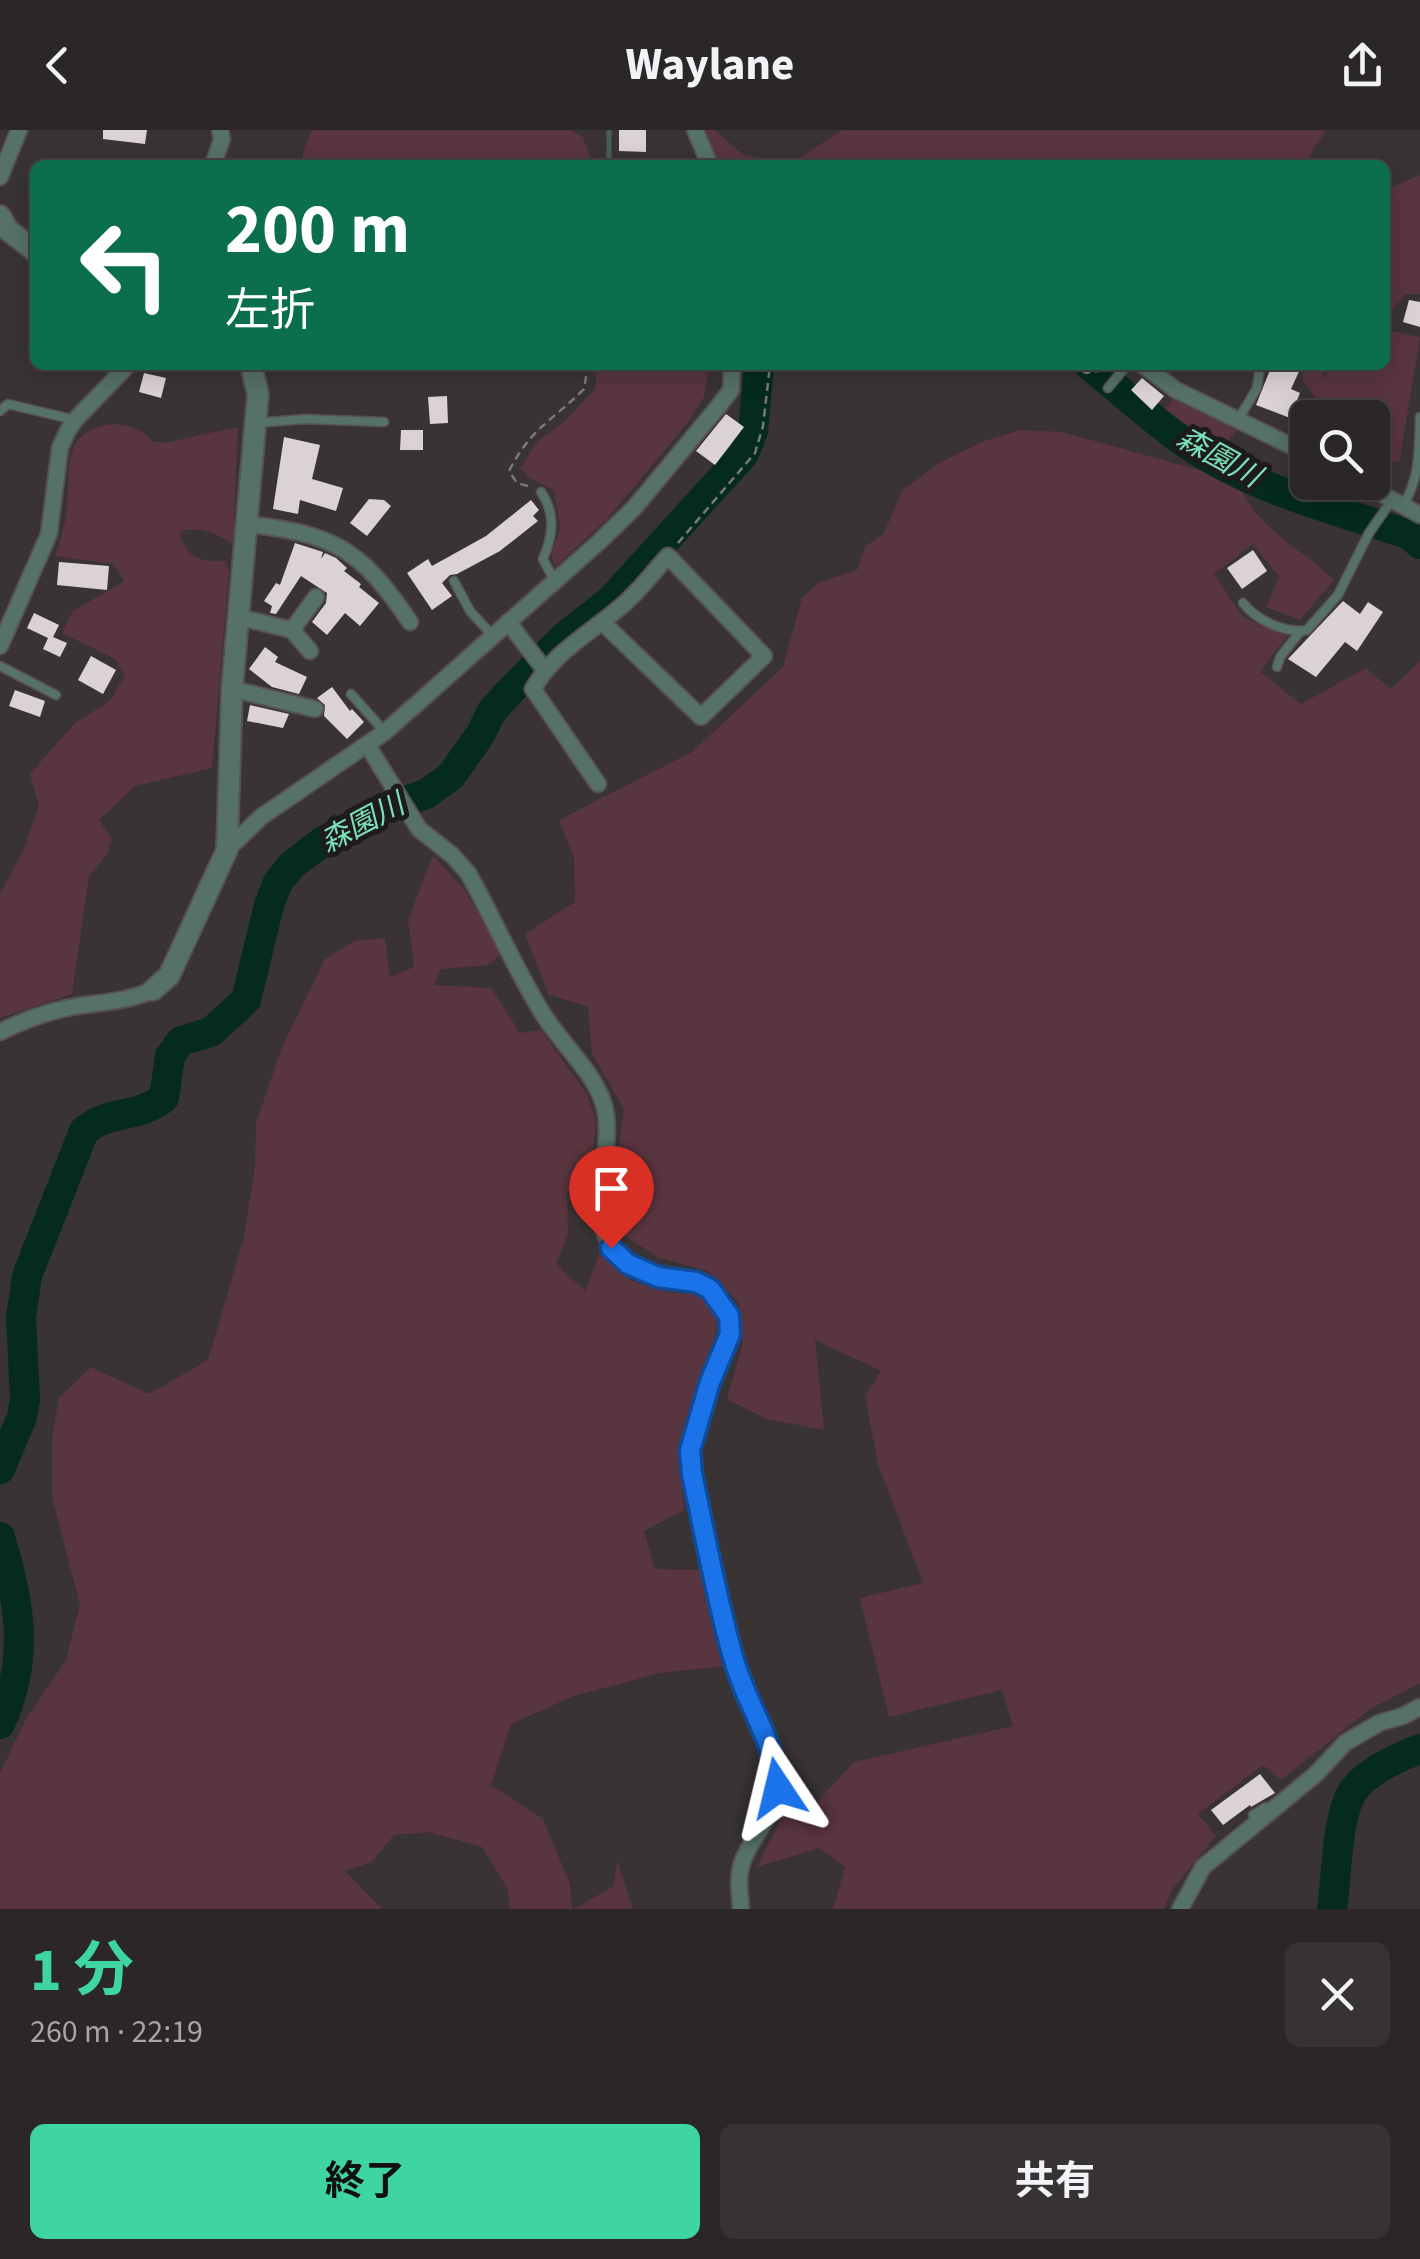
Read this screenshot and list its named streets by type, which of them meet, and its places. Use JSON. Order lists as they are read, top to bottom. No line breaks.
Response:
{"water":["森園川"],"page":{"header":"Waylane","turn":["200 m","左折"],"heading":["1 分","260 m · 22:19"],"buttons":["終了","共有"]}}
